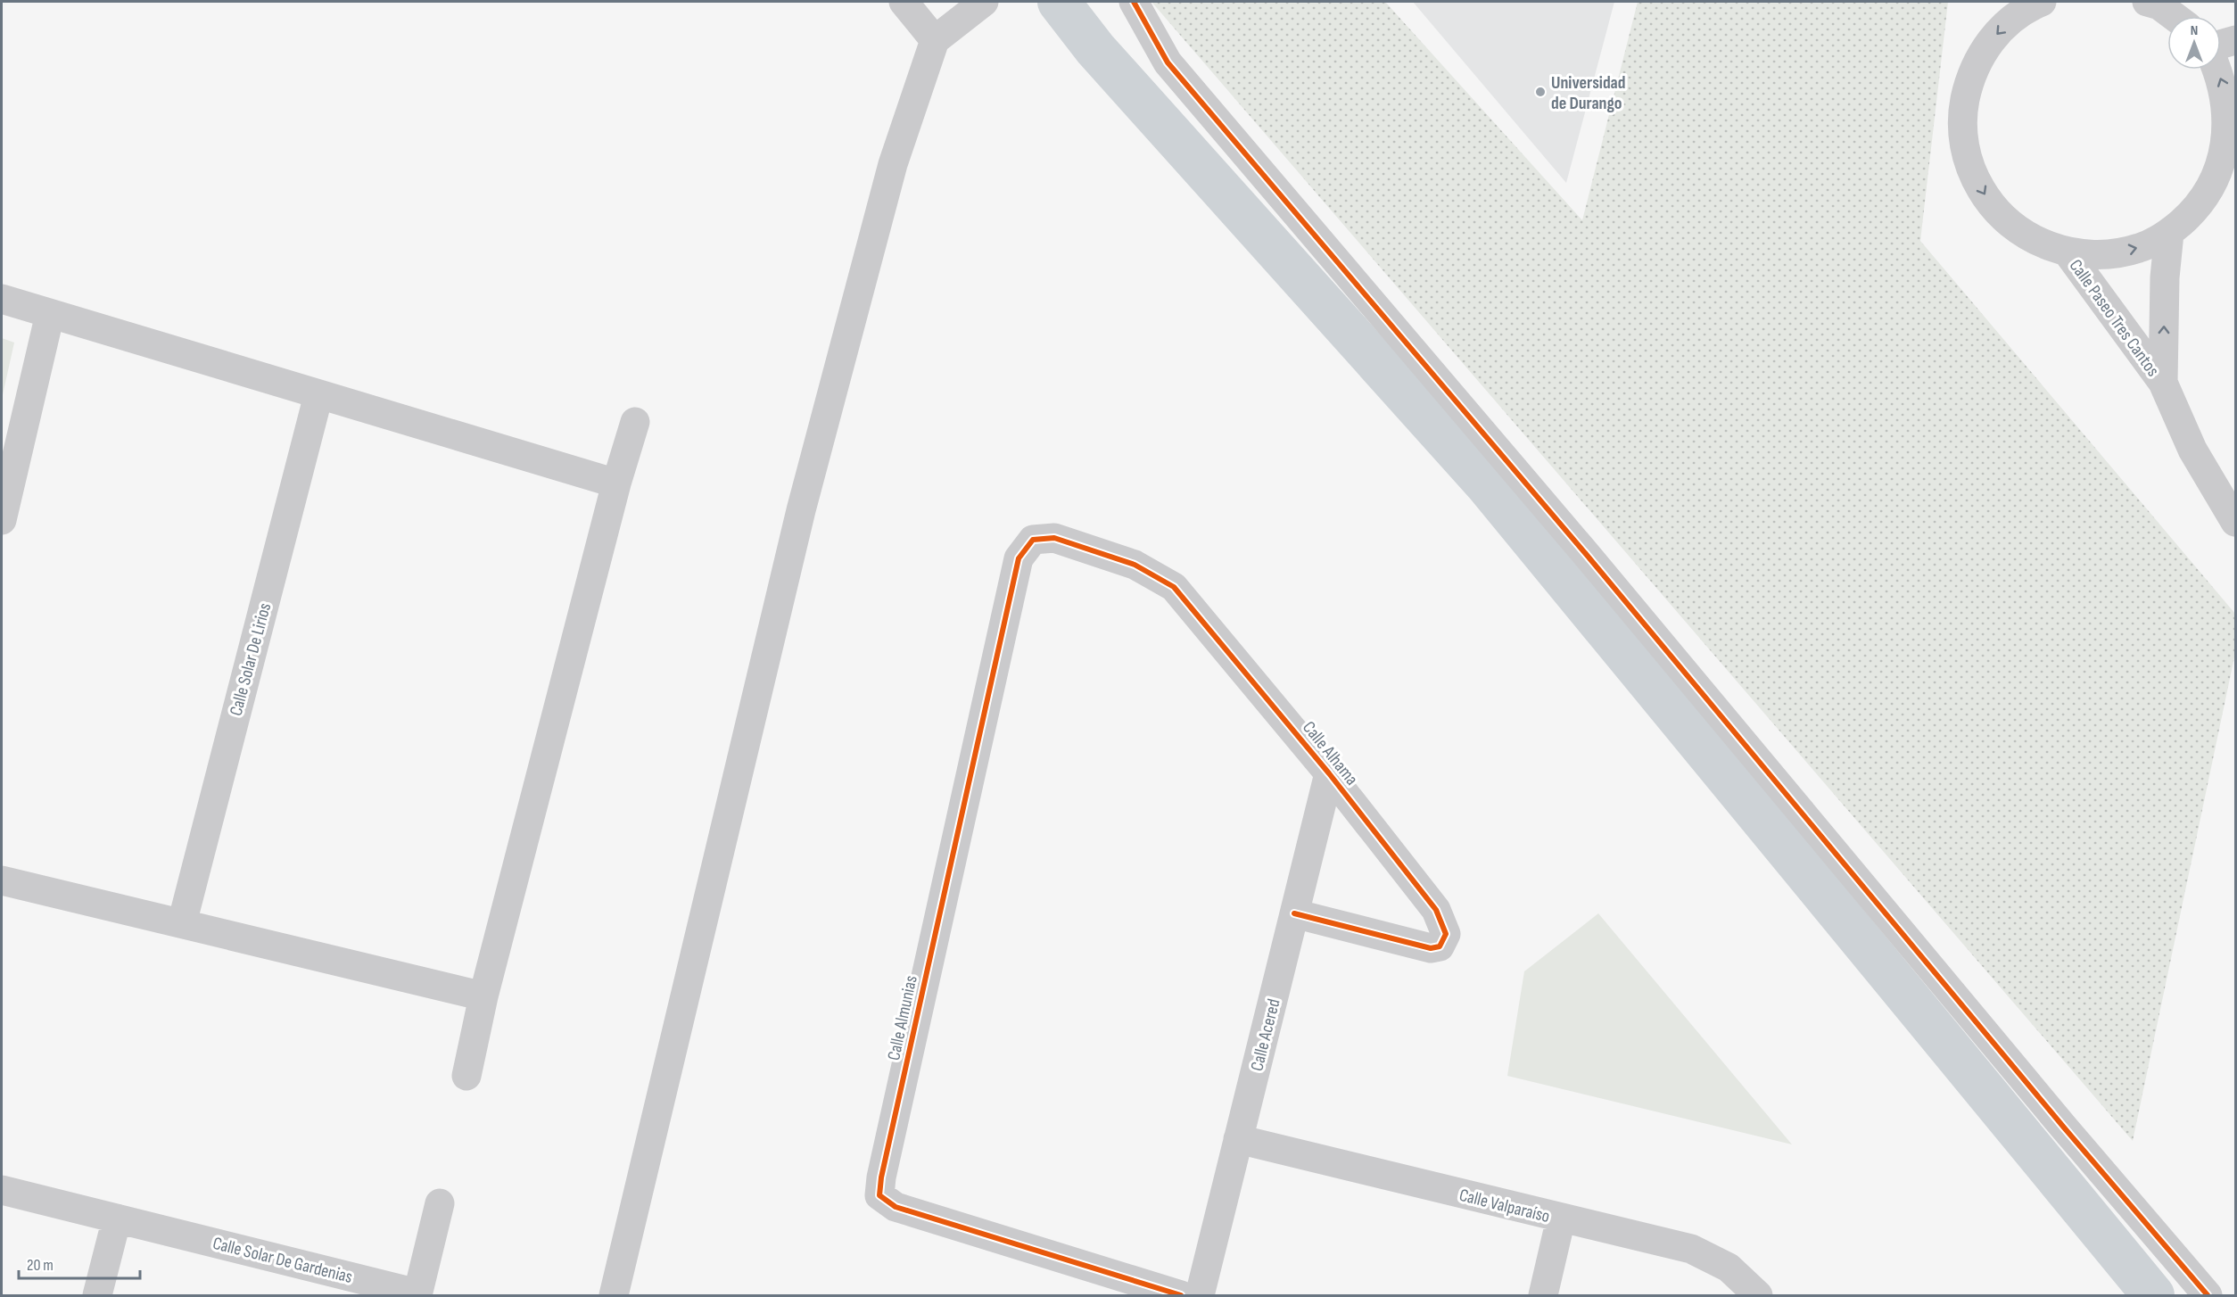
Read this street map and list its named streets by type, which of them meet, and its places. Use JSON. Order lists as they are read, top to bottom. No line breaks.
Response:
{"streets":{"street":["Calle Paseo Tres Cantos","Calle Solar De Lirios","Calle Alhama","Calle Almunias","Calle Acered","Calle Valparaíso","Calle Solar De Gardenias"]},"crossings":[["Calle Alhama","Calle Almunias"],["Calle Alhama","Calle Acered"],["Calle Acered","Calle Valparaíso"]],"places":["Universidad de Durango"],"scale_bar":"20 m","north":"top"}
